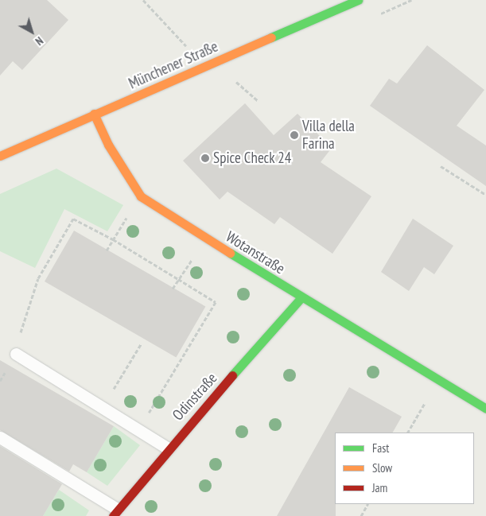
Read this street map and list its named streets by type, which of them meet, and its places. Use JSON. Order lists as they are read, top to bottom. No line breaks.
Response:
{"streets":{"street":["Münchener Straße","Wotanstraße","Odinstraße"]},"crossings":[["Münchener Straße","Wotanstraße"],["Wotanstraße","Odinstraße"]],"places":["Villa della Farina","Spice Check 24"],"legend":["Fast","Slow","Jam"],"north":"bottom right"}
